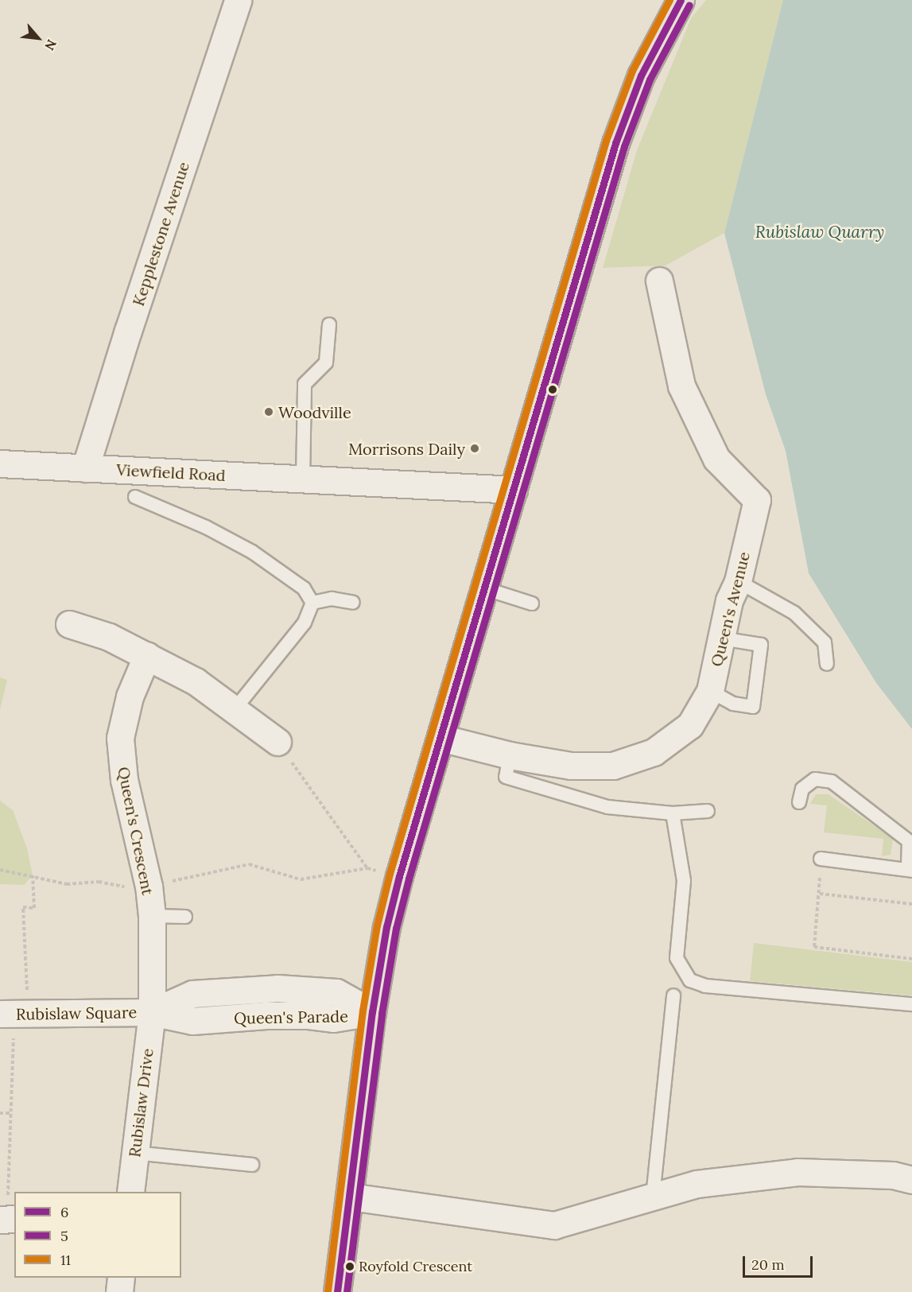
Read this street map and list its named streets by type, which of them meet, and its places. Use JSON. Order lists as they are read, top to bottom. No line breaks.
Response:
{"streets":{"street":["Kepplestone Avenue","Viewfield Road","Queen's Avenue","Queen's Crescent","Rubislaw Square","Queen's Parade","Rubislaw Drive"]},"crossings":[["Kepplestone Avenue","Viewfield Road"],["Queen's Crescent","Rubislaw Square"],["Queen's Crescent","Queen's Parade"],["Queen's Crescent","Rubislaw Drive"],["Rubislaw Square","Queen's Parade"],["Rubislaw Square","Rubislaw Drive"],["Queen's Parade","Rubislaw Drive"]],"water":["Rubislaw Quarry"],"places":["Woodville","Morrisons Daily","Royfold Crescent"],"lines":["transit line 6","transit line 11","transit line 5"],"legend":["6","5","11"],"scale_bar":"20 m","north":"bottom right"}
